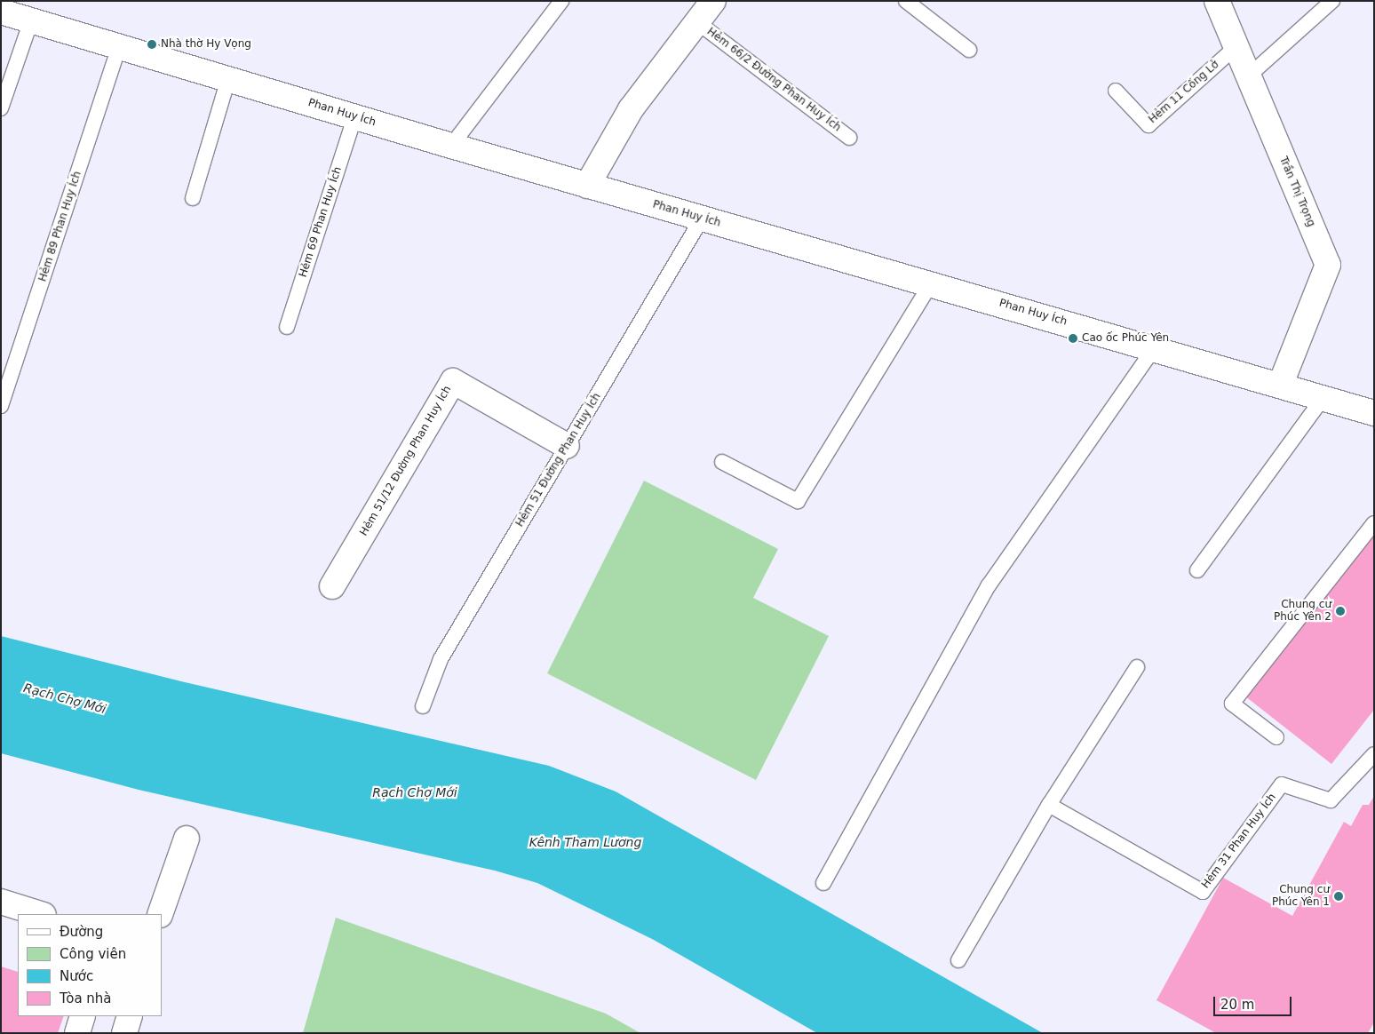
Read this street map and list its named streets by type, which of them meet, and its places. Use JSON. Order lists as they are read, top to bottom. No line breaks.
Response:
{"streets":{"main road":["Phan Huy Ích","Trần Thị Trọng","Hẻm 51/12 Đường Phan Huy Ích"],"lane":["Hẻm 66/2 Đường Phan Huy Ích","Hẻm 11 Cống Lở","Hẻm 69 Phan Huy Ích","Hẻm 89 Phan Huy Ích","Hẻm 51 Đường Phan Huy Ích","Hẻm 31 Phan Huy Ích"]},"crossings":[["Hẻm 11 Cống Lở","Trần Thị Trọng"],["Phan Huy Ích","Trần Thị Trọng"],["Phan Huy Ích","Hẻm 69 Phan Huy Ích"],["Phan Huy Ích","Hẻm 89 Phan Huy Ích"],["Phan Huy Ích","Hẻm 51 Đường Phan Huy Ích"],["Hẻm 51 Đường Phan Huy Ích","Hẻm 51/12 Đường Phan Huy Ích"]],"water":["Rạch Chợ Mới","Kênh Tham Lương"],"places":["Nhà thờ Hy Vọng","Cao ốc Phúc Yên","Chung cư Phúc Yên 2","Chung cư Phúc Yên 1"],"legend":["Đường","Công viên","Nước","Tòa nhà"],"scale_bar":"20 m"}
